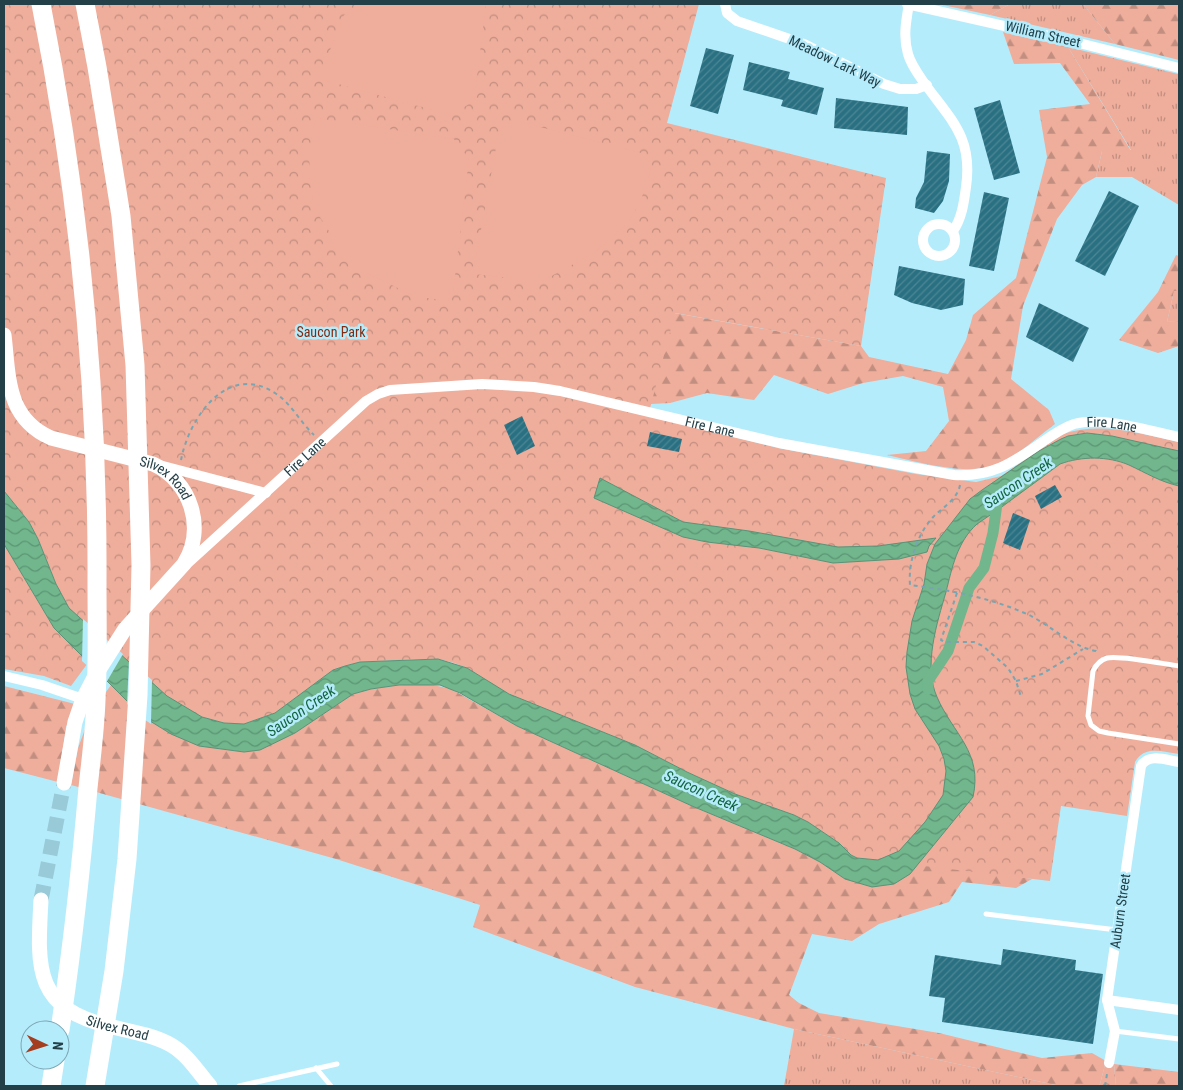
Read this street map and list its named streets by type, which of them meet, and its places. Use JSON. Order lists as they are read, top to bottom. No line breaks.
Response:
{"streets":{"street":["William Street","Meadow Lark Way","Fire Lane","Silvex Road","Auburn Street"]},"crossings":[["Fire Lane","Silvex Road"]],"water":["Saucon Creek"],"parks":["Saucon Park"],"north":"right"}
